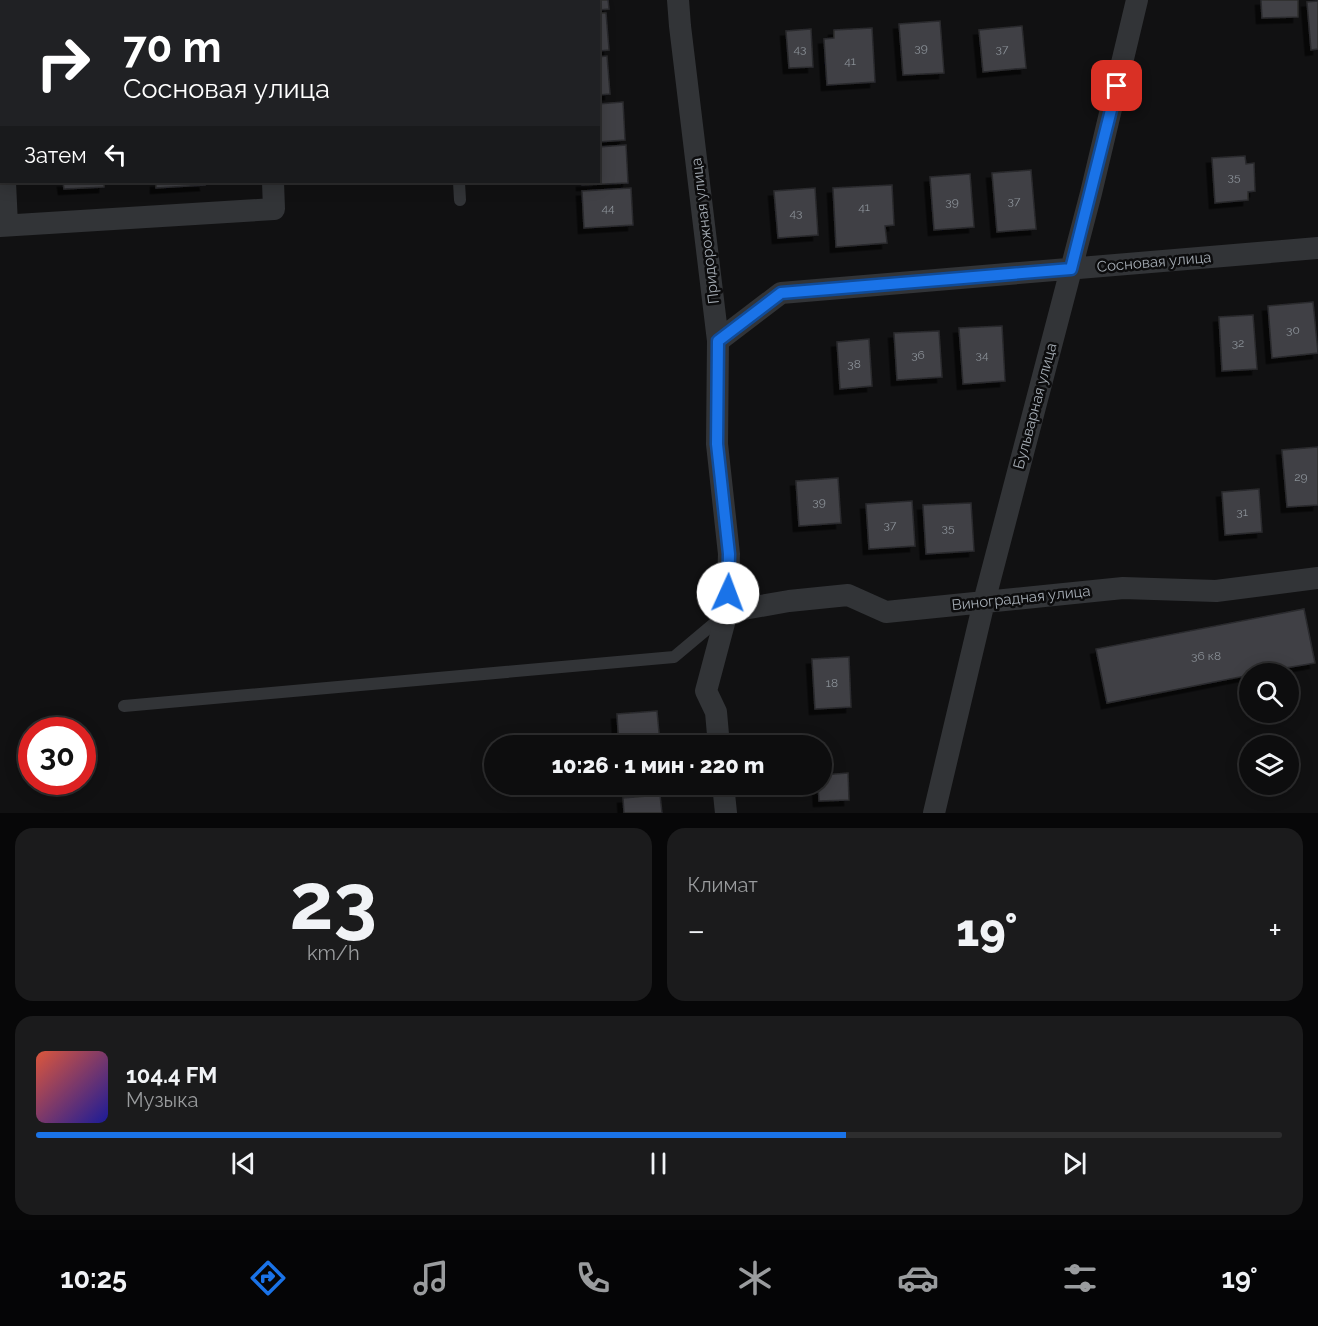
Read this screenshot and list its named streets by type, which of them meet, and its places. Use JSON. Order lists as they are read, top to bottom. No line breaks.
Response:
{"streets":{"street":["Придорожная улица","Сосновая улица","Бульварная улица","Виноградная улица"]},"crossings":[["Придорожная улица","Сосновая улица"],["Придорожная улица","Виноградная улица"],["Сосновая улица","Бульварная улица"],["Бульварная улица","Виноградная улица"]],"house_numbers":["39","43","37","41","35","37","39","41","44","43","30","32","36","34","38","29","39","31","37","35","36 к8","18"],"page":{"turn":["70 m","Сосновая улица"],"then":"Затем","limit":"30","trip":"10:26 · 1 мин · 220 m","tile":[["23","km/h"],"Климат"],"heat":["−","19°","+"],"song":["104.4 FM","Музыка"],"tabs":["10:25","19°"]}}
